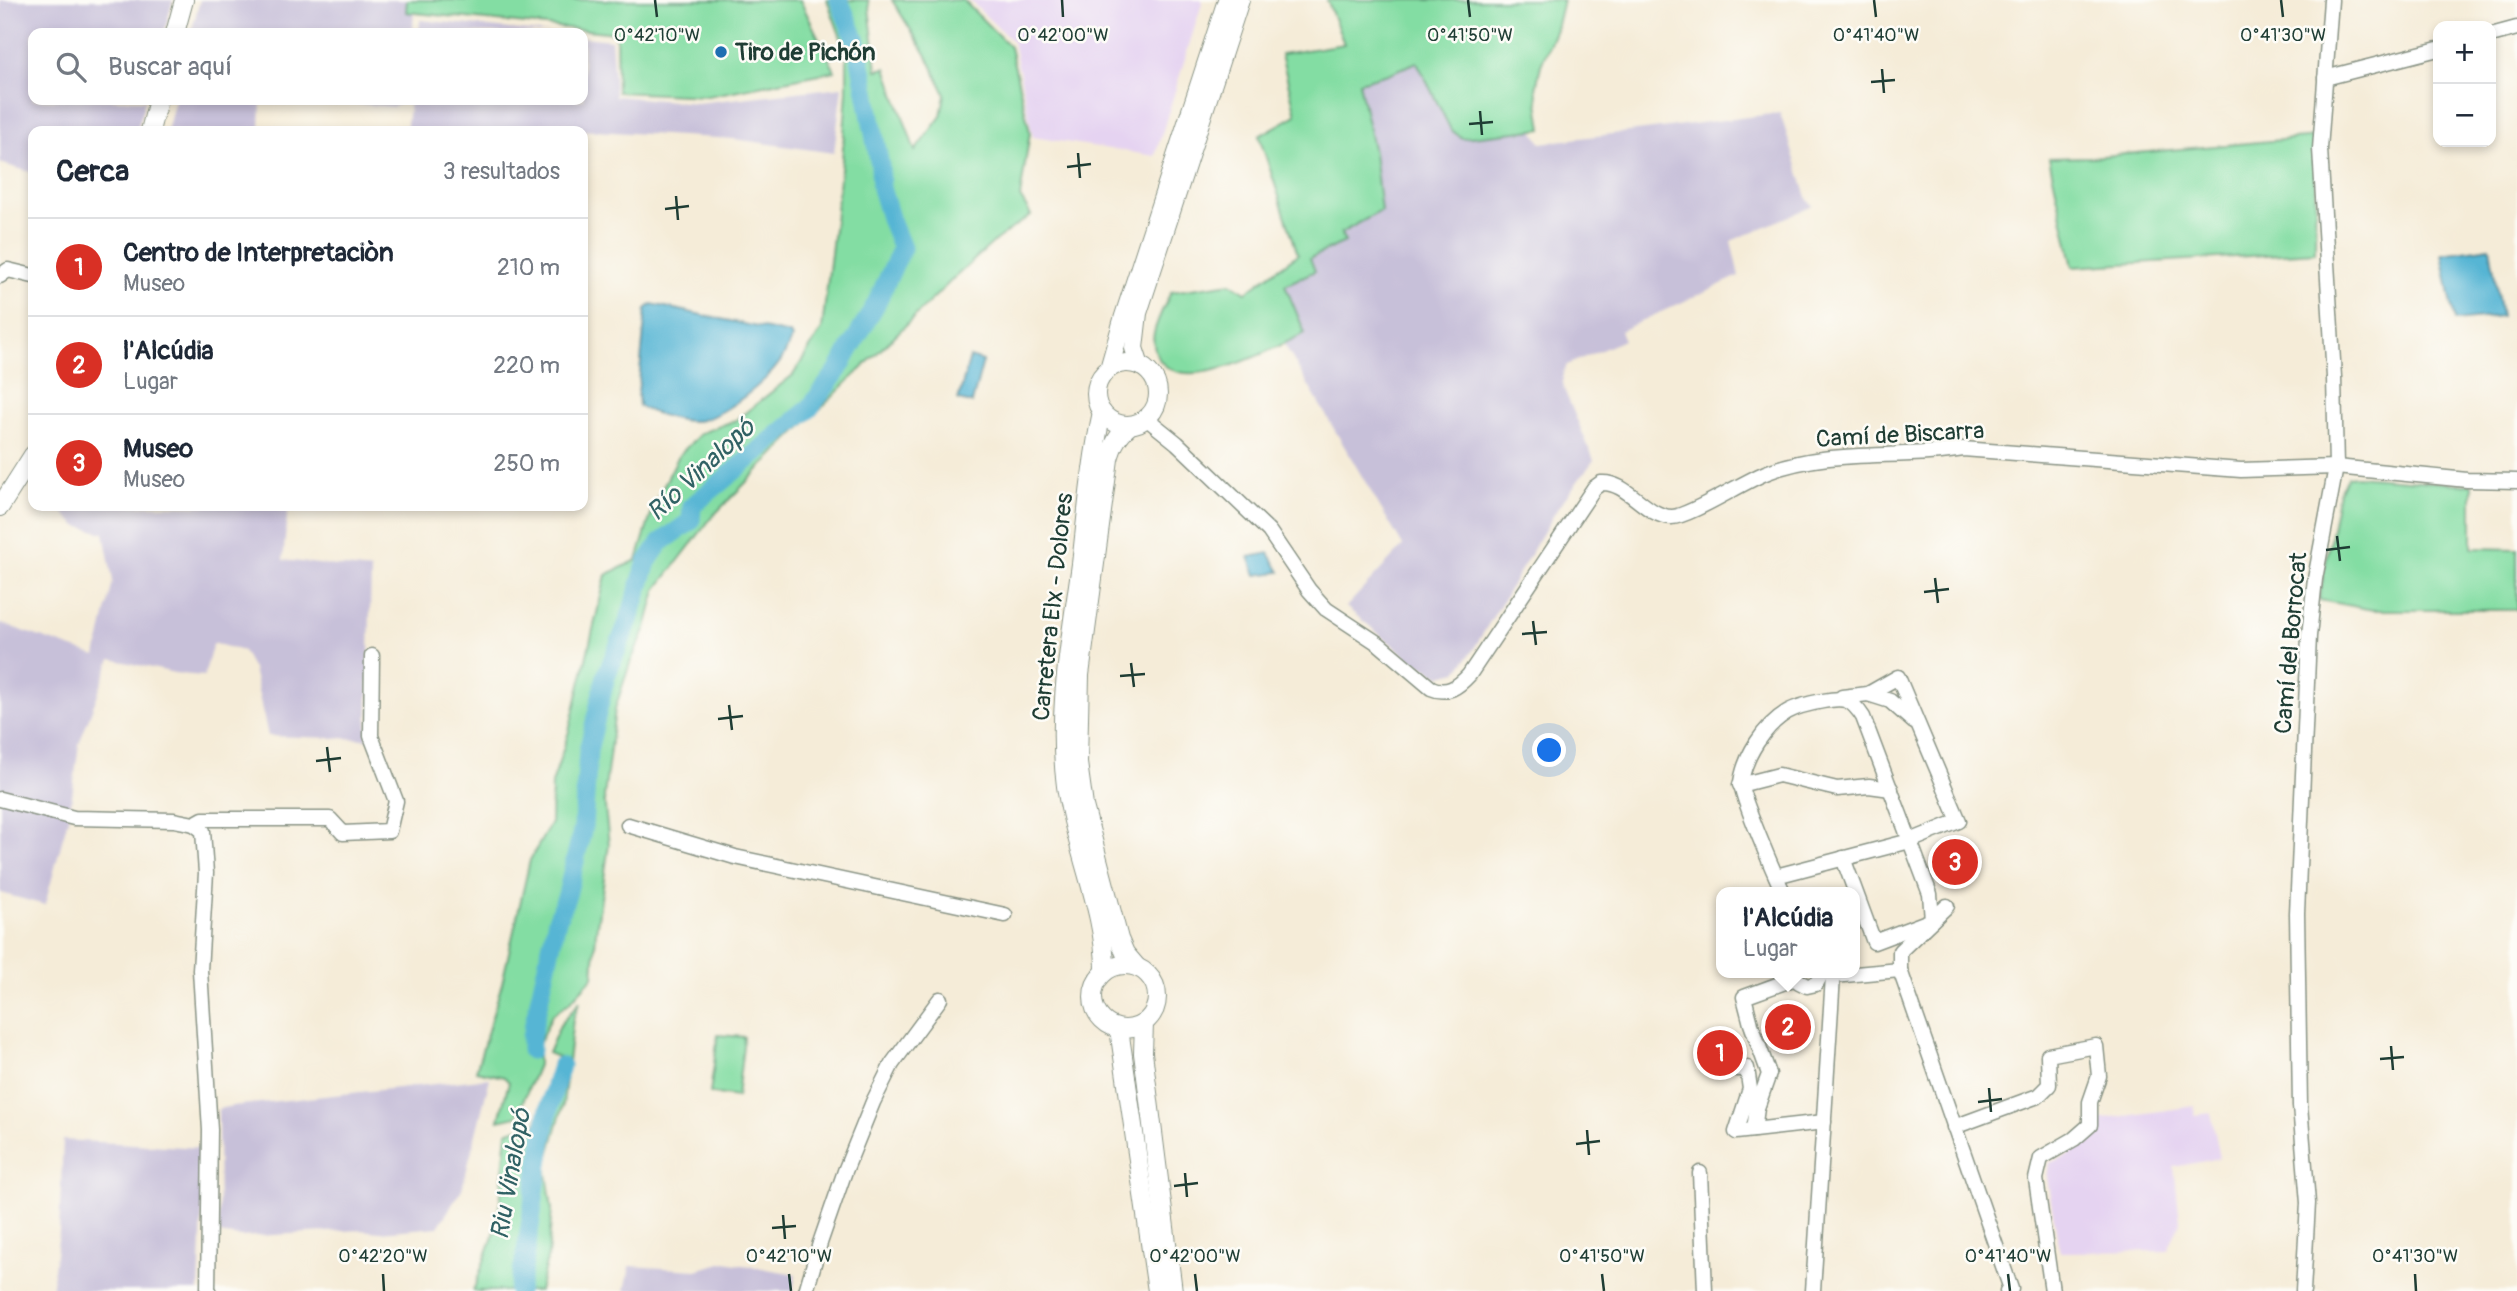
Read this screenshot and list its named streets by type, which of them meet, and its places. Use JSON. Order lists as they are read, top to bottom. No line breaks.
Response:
{"streets":{"main road":["Carretera Elx - Dolores"],"street":["Camí de Biscarra","Camí del Borrocat"]},"crossings":[["Camí de Biscarra","Carretera Elx - Dolores"],["Camí de Biscarra","Camí del Borrocat"]],"water":["Río Vinalopó","Riu Vinalopó"],"places":["Tiro de Pichón"],"page":{"map_buttons":["+","−"],"search":"Buscar aquí","heading":["Cerca","3 resultados"],"list":[{"mark":"1","name":"Centro de Interpretaciòn","note":"Museo","value":"210 m"},{"mark":"2","name":"l'Alcúdia","note":"Lugar","value":"220 m"},{"mark":"3","name":"Museo","note":"Museo","value":"250 m"}],"pins":["3","2","1"],"popup":["l'Alcúdia","Lugar"]},"coordinates":["0°42'10\"W","0°42'00\"W","0°41'50\"W","0°41'40\"W","0°41'30\"W","0°42'20\"W"]}
